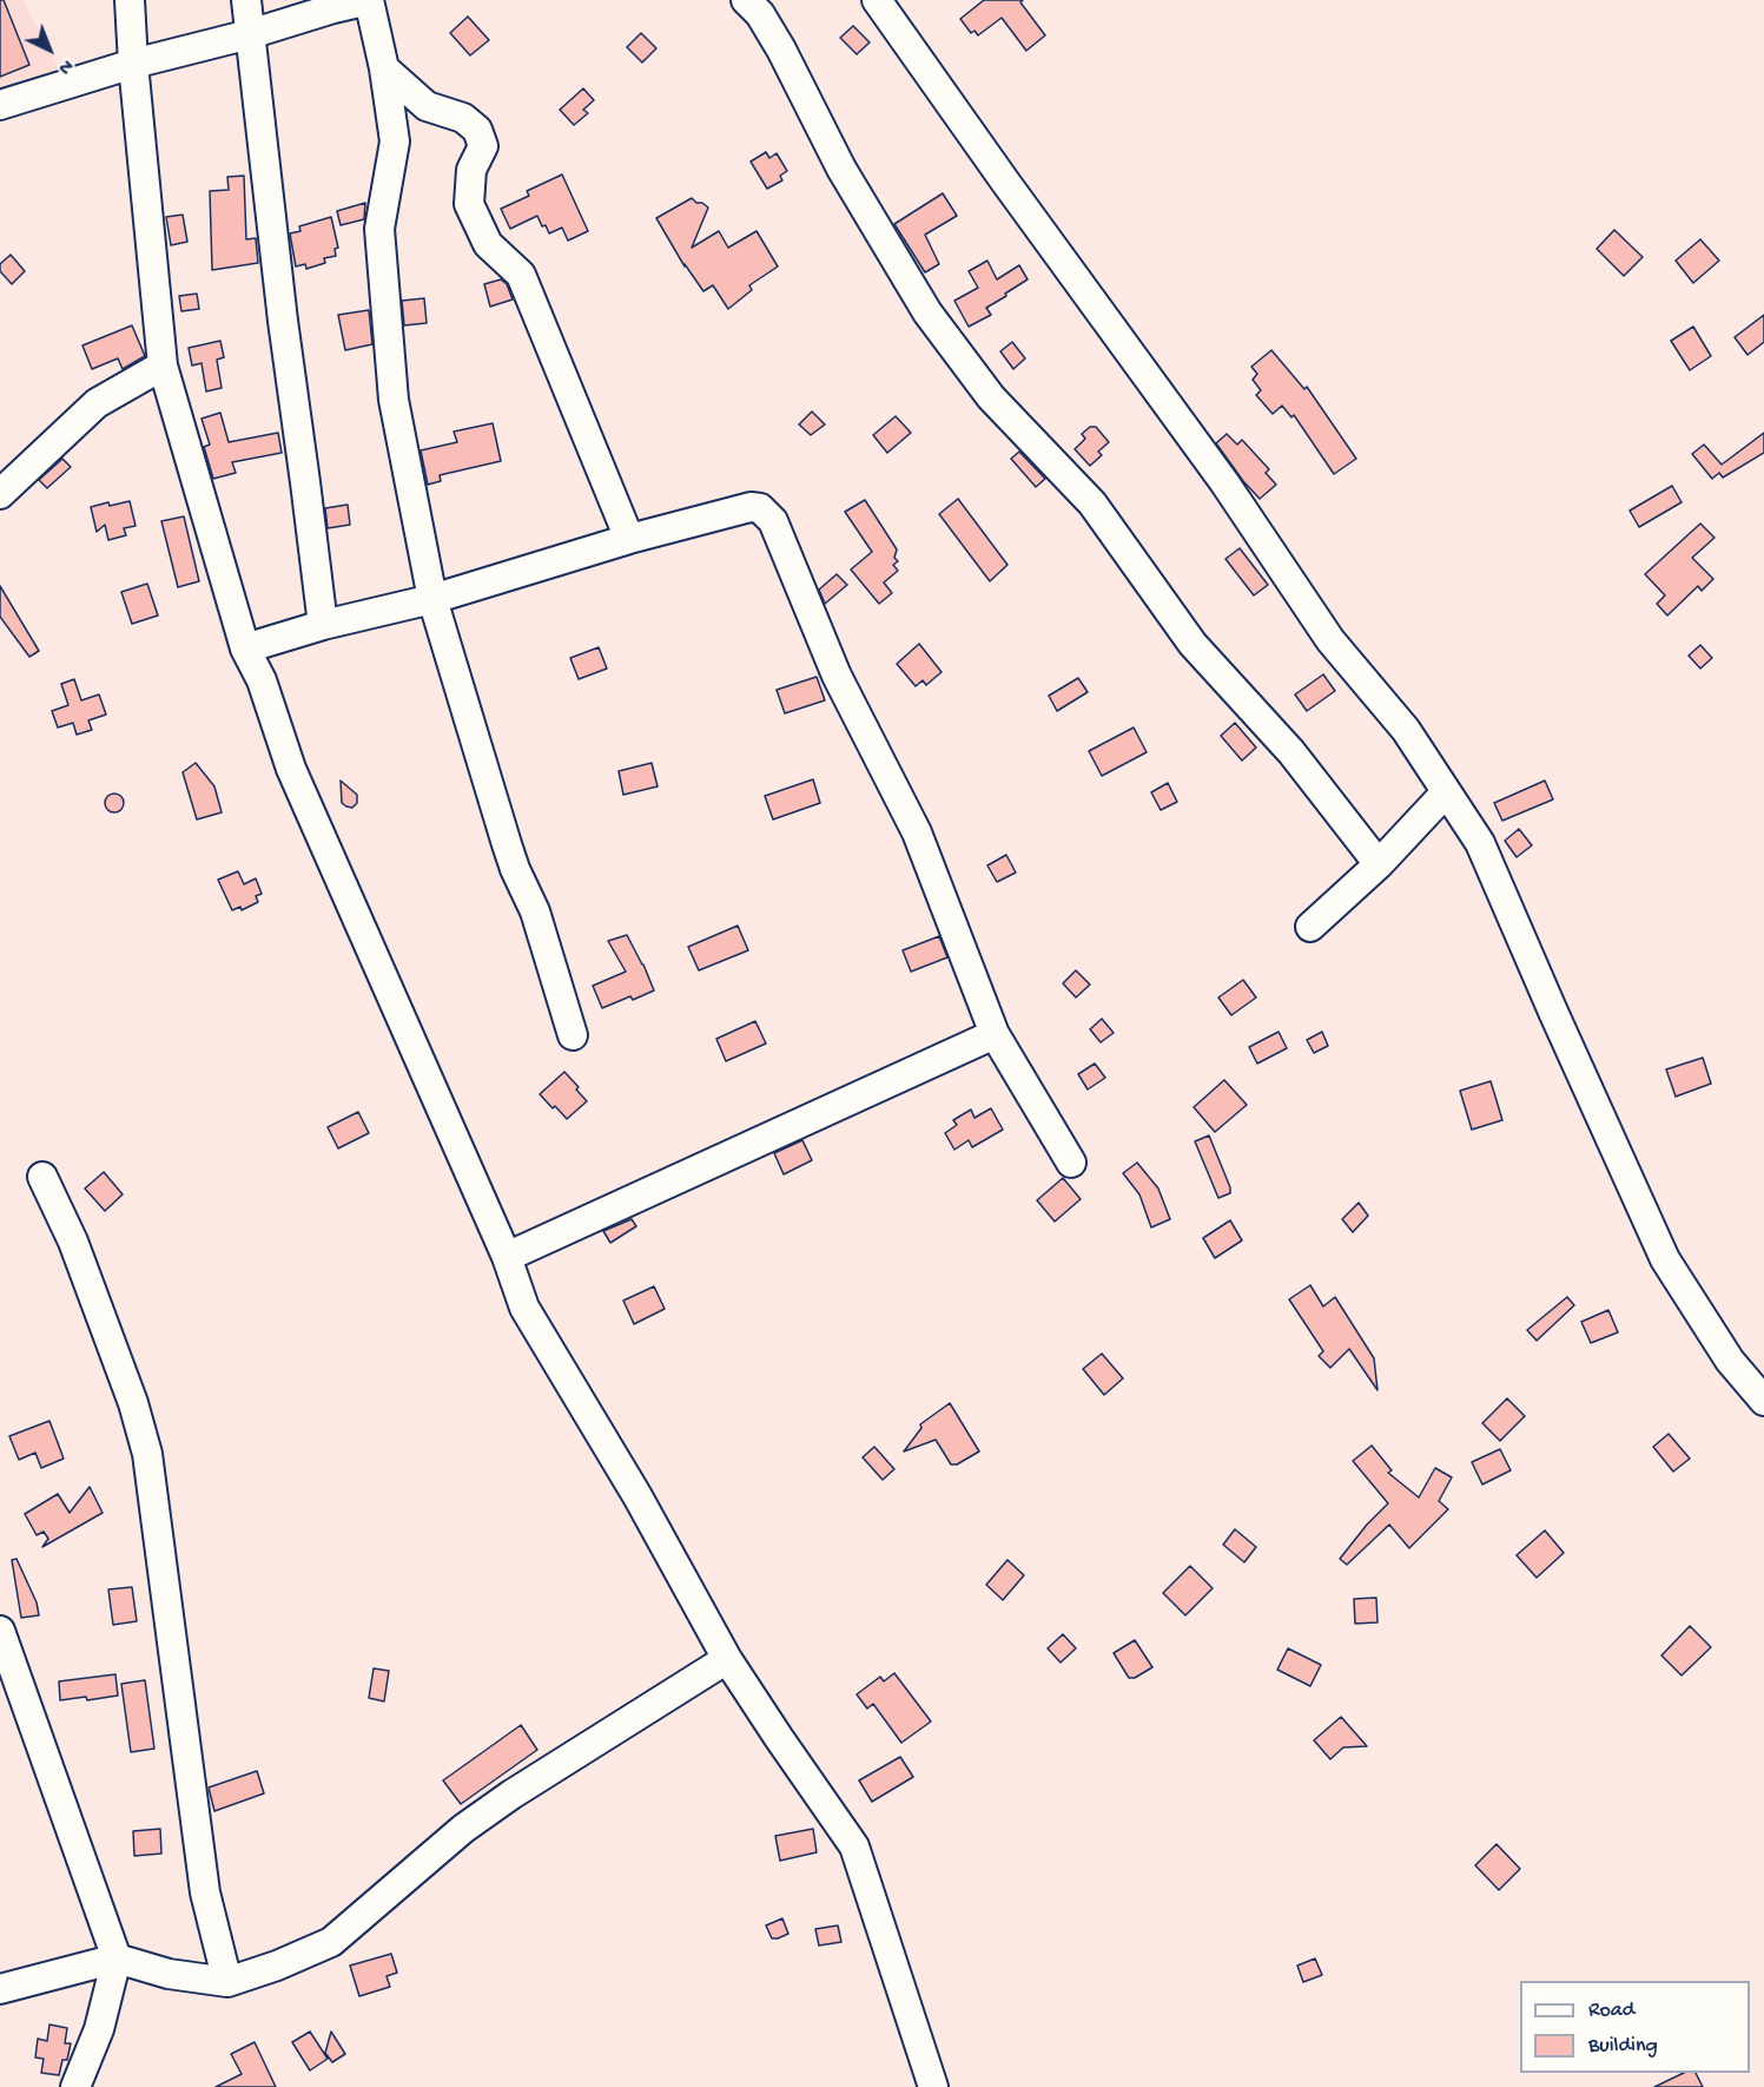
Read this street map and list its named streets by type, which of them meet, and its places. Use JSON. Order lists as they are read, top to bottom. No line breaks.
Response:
{"legend":["Road","Building"],"north":"bottom right"}
